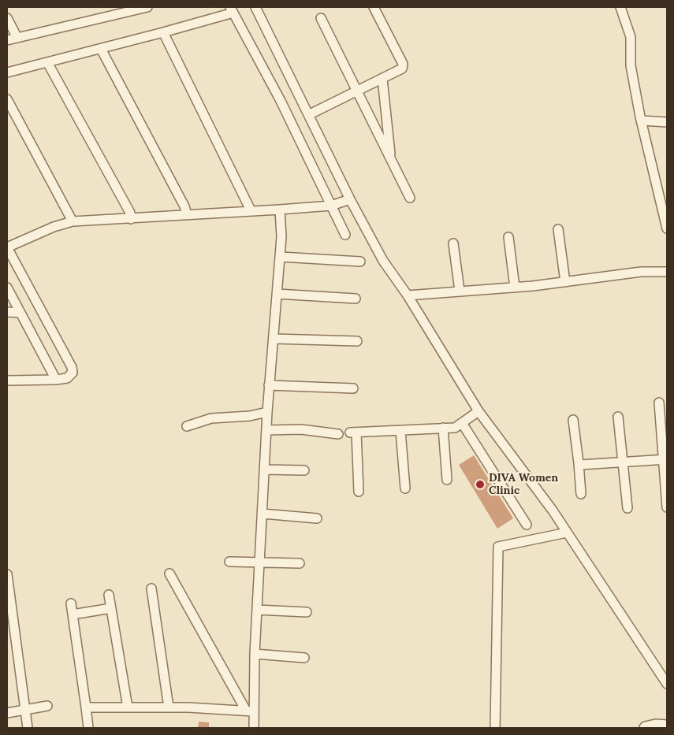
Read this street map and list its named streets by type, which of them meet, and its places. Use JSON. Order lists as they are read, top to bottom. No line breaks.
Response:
{"places":["DIVA Women Clinic"]}
